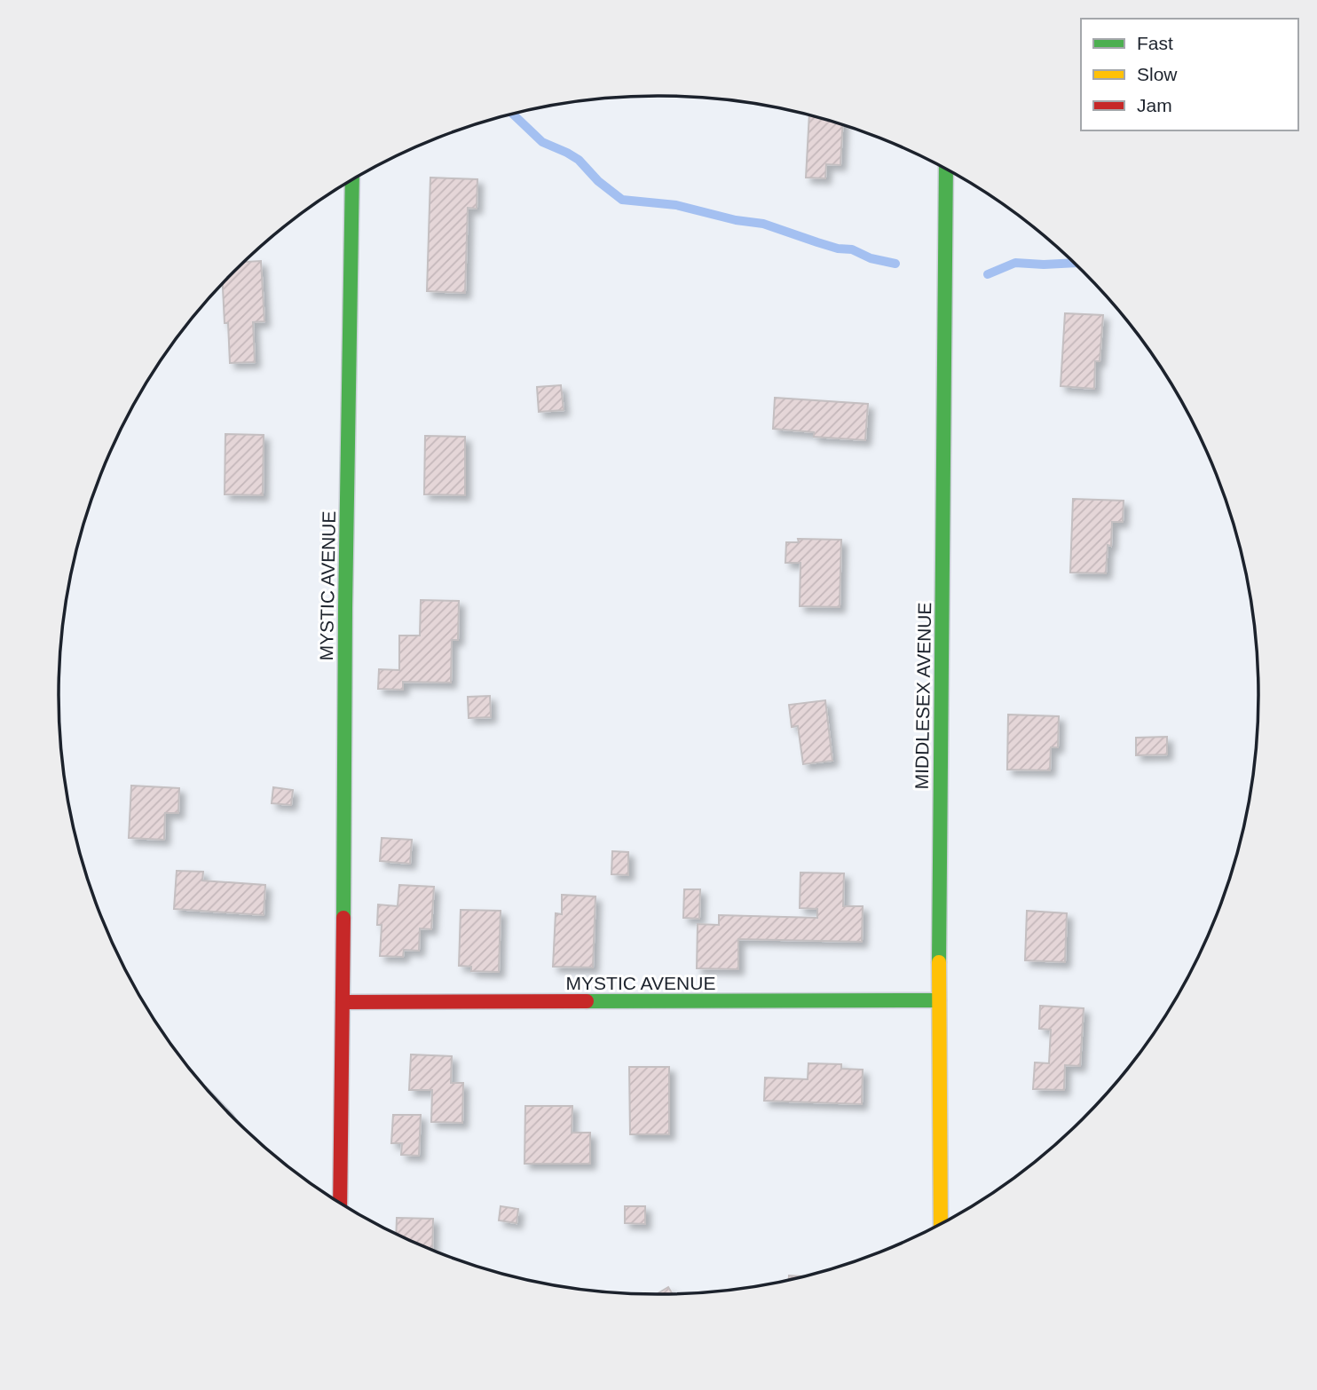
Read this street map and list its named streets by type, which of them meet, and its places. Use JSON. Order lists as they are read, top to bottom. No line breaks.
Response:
{"streets":{"street":["MYSTIC AVENUE","MIDDLESEX AVENUE"]},"crossings":[["MYSTIC AVENUE","MIDDLESEX AVENUE"]],"legend":["Fast","Slow","Jam"]}
